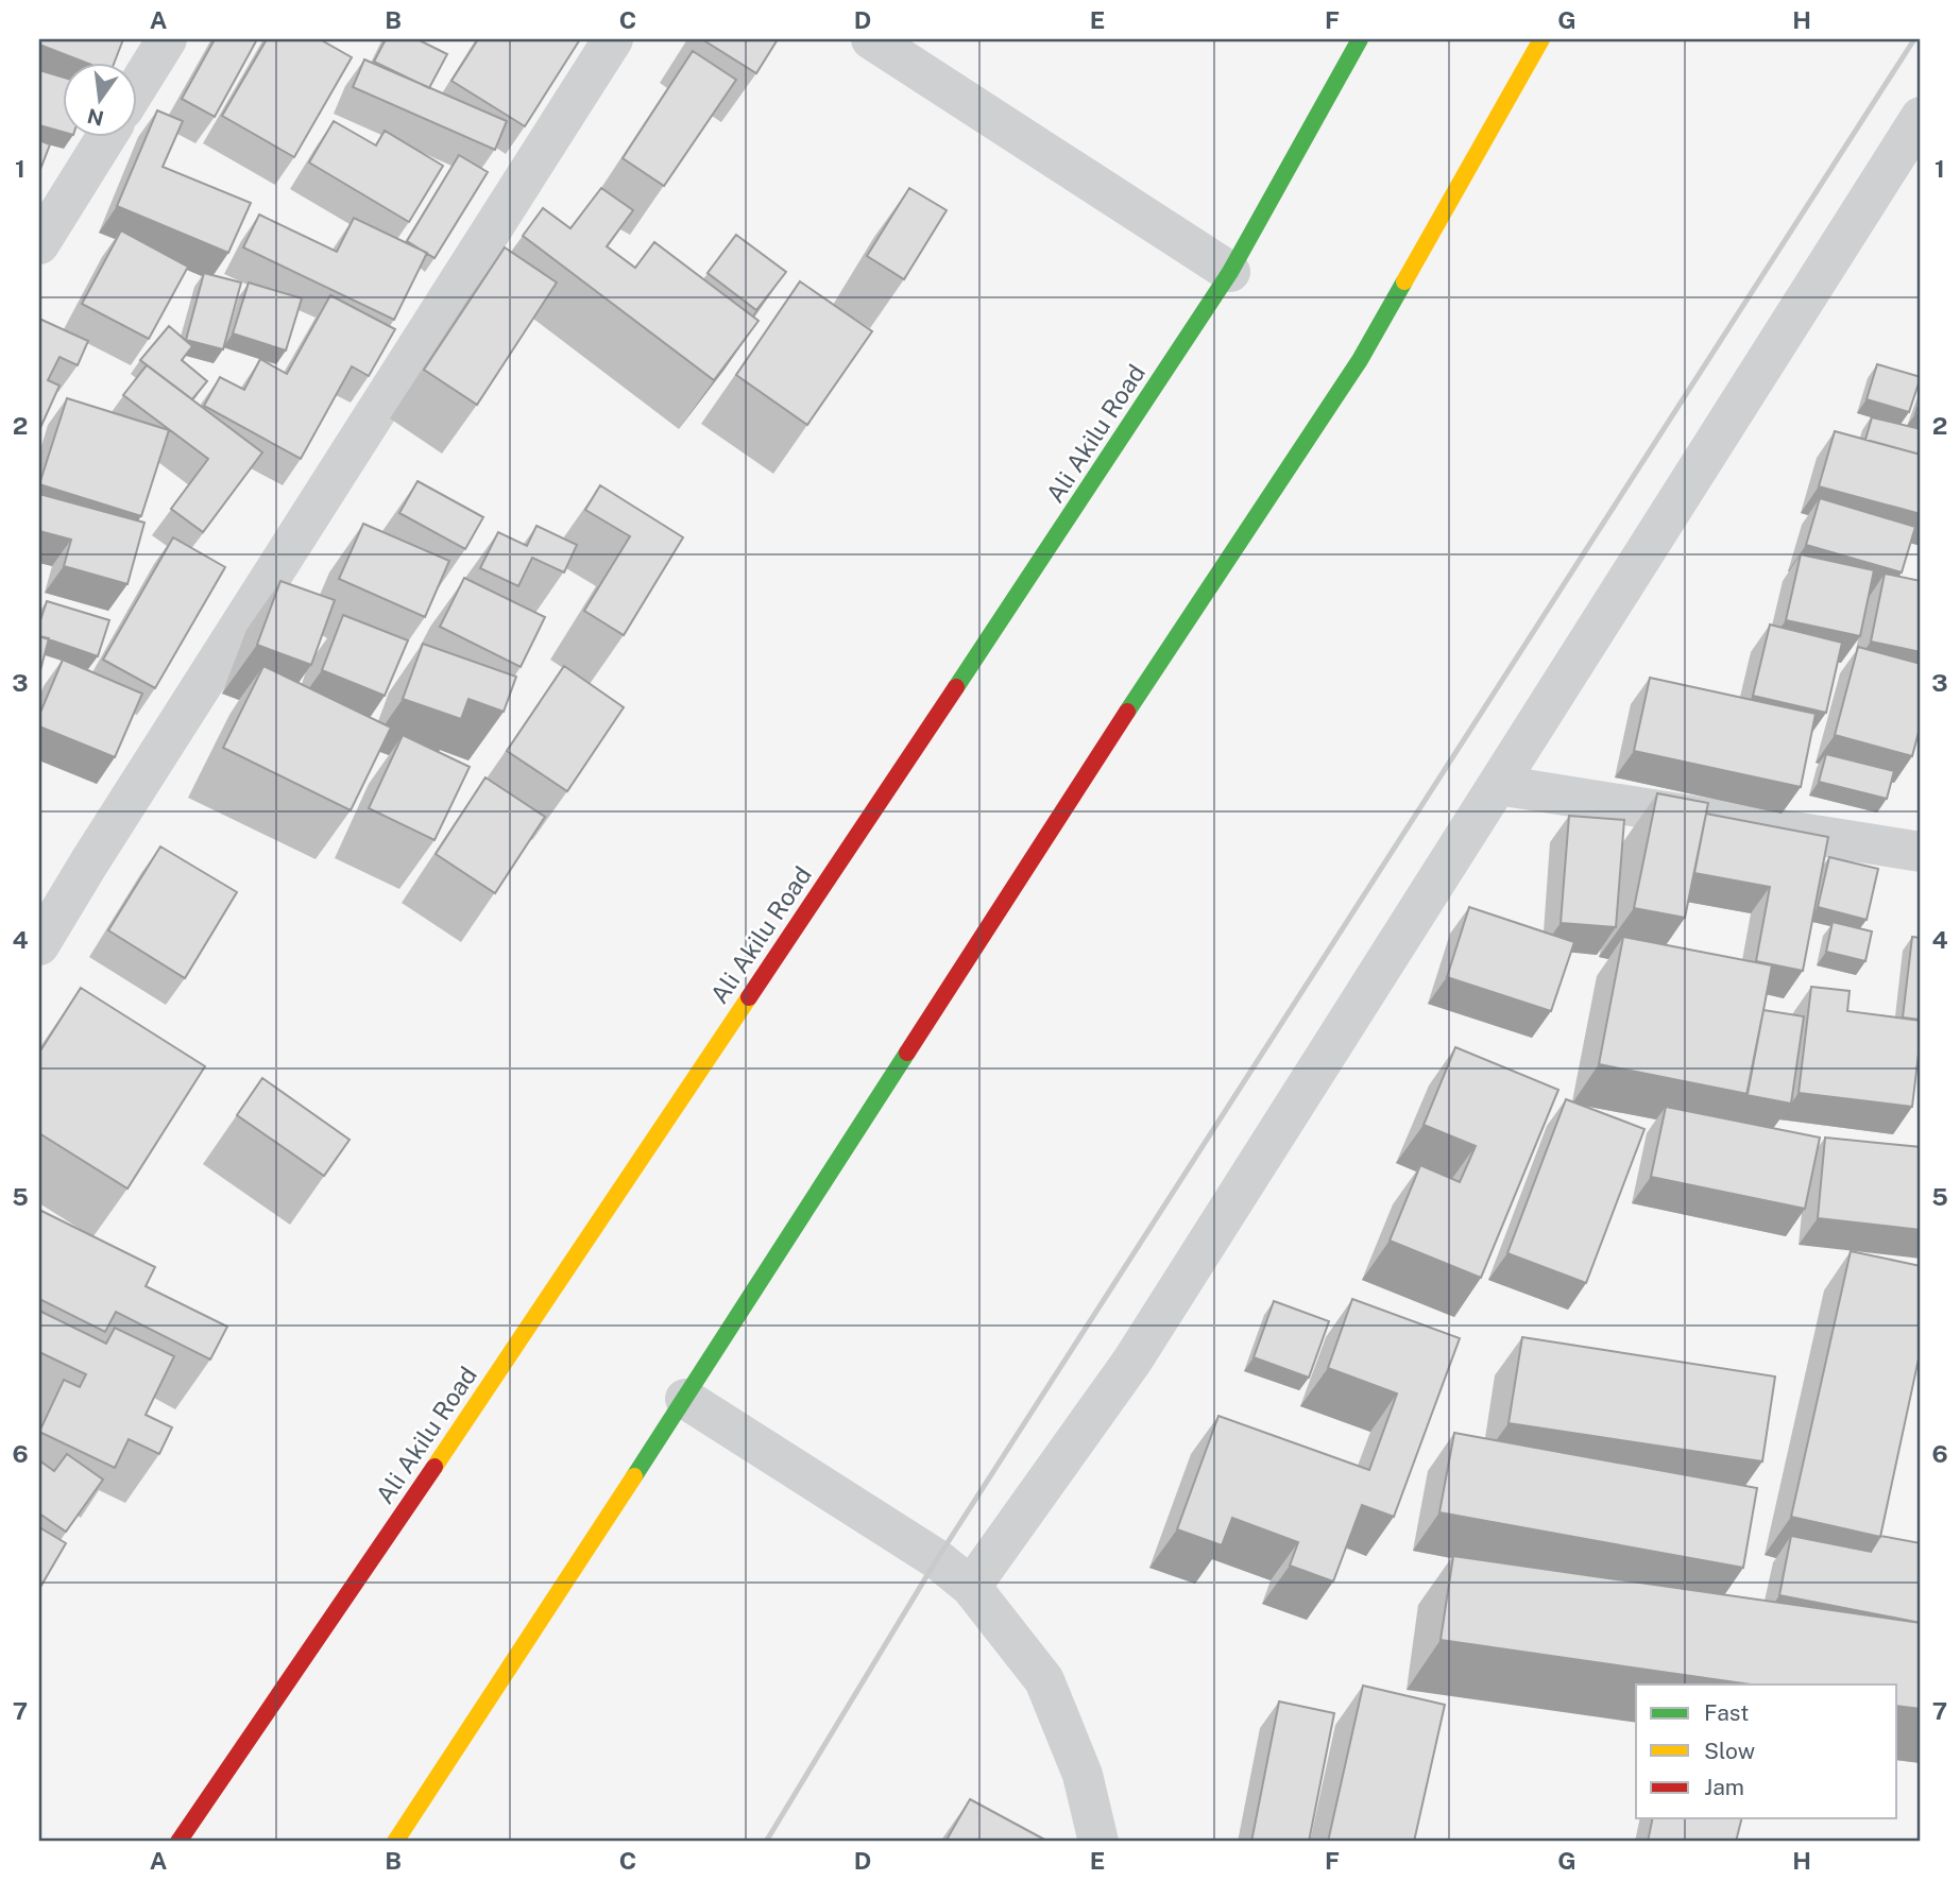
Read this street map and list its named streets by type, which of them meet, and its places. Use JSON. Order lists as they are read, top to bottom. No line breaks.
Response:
{"streets":{"main road":["Ali Akilu Road"]},"legend":["Fast","Slow","Jam"],"north":"bottom","grid":{"columns":["A","B","C","D","E","F","G","H"],"rows":["1","2","3","4","5","6","7"]}}
